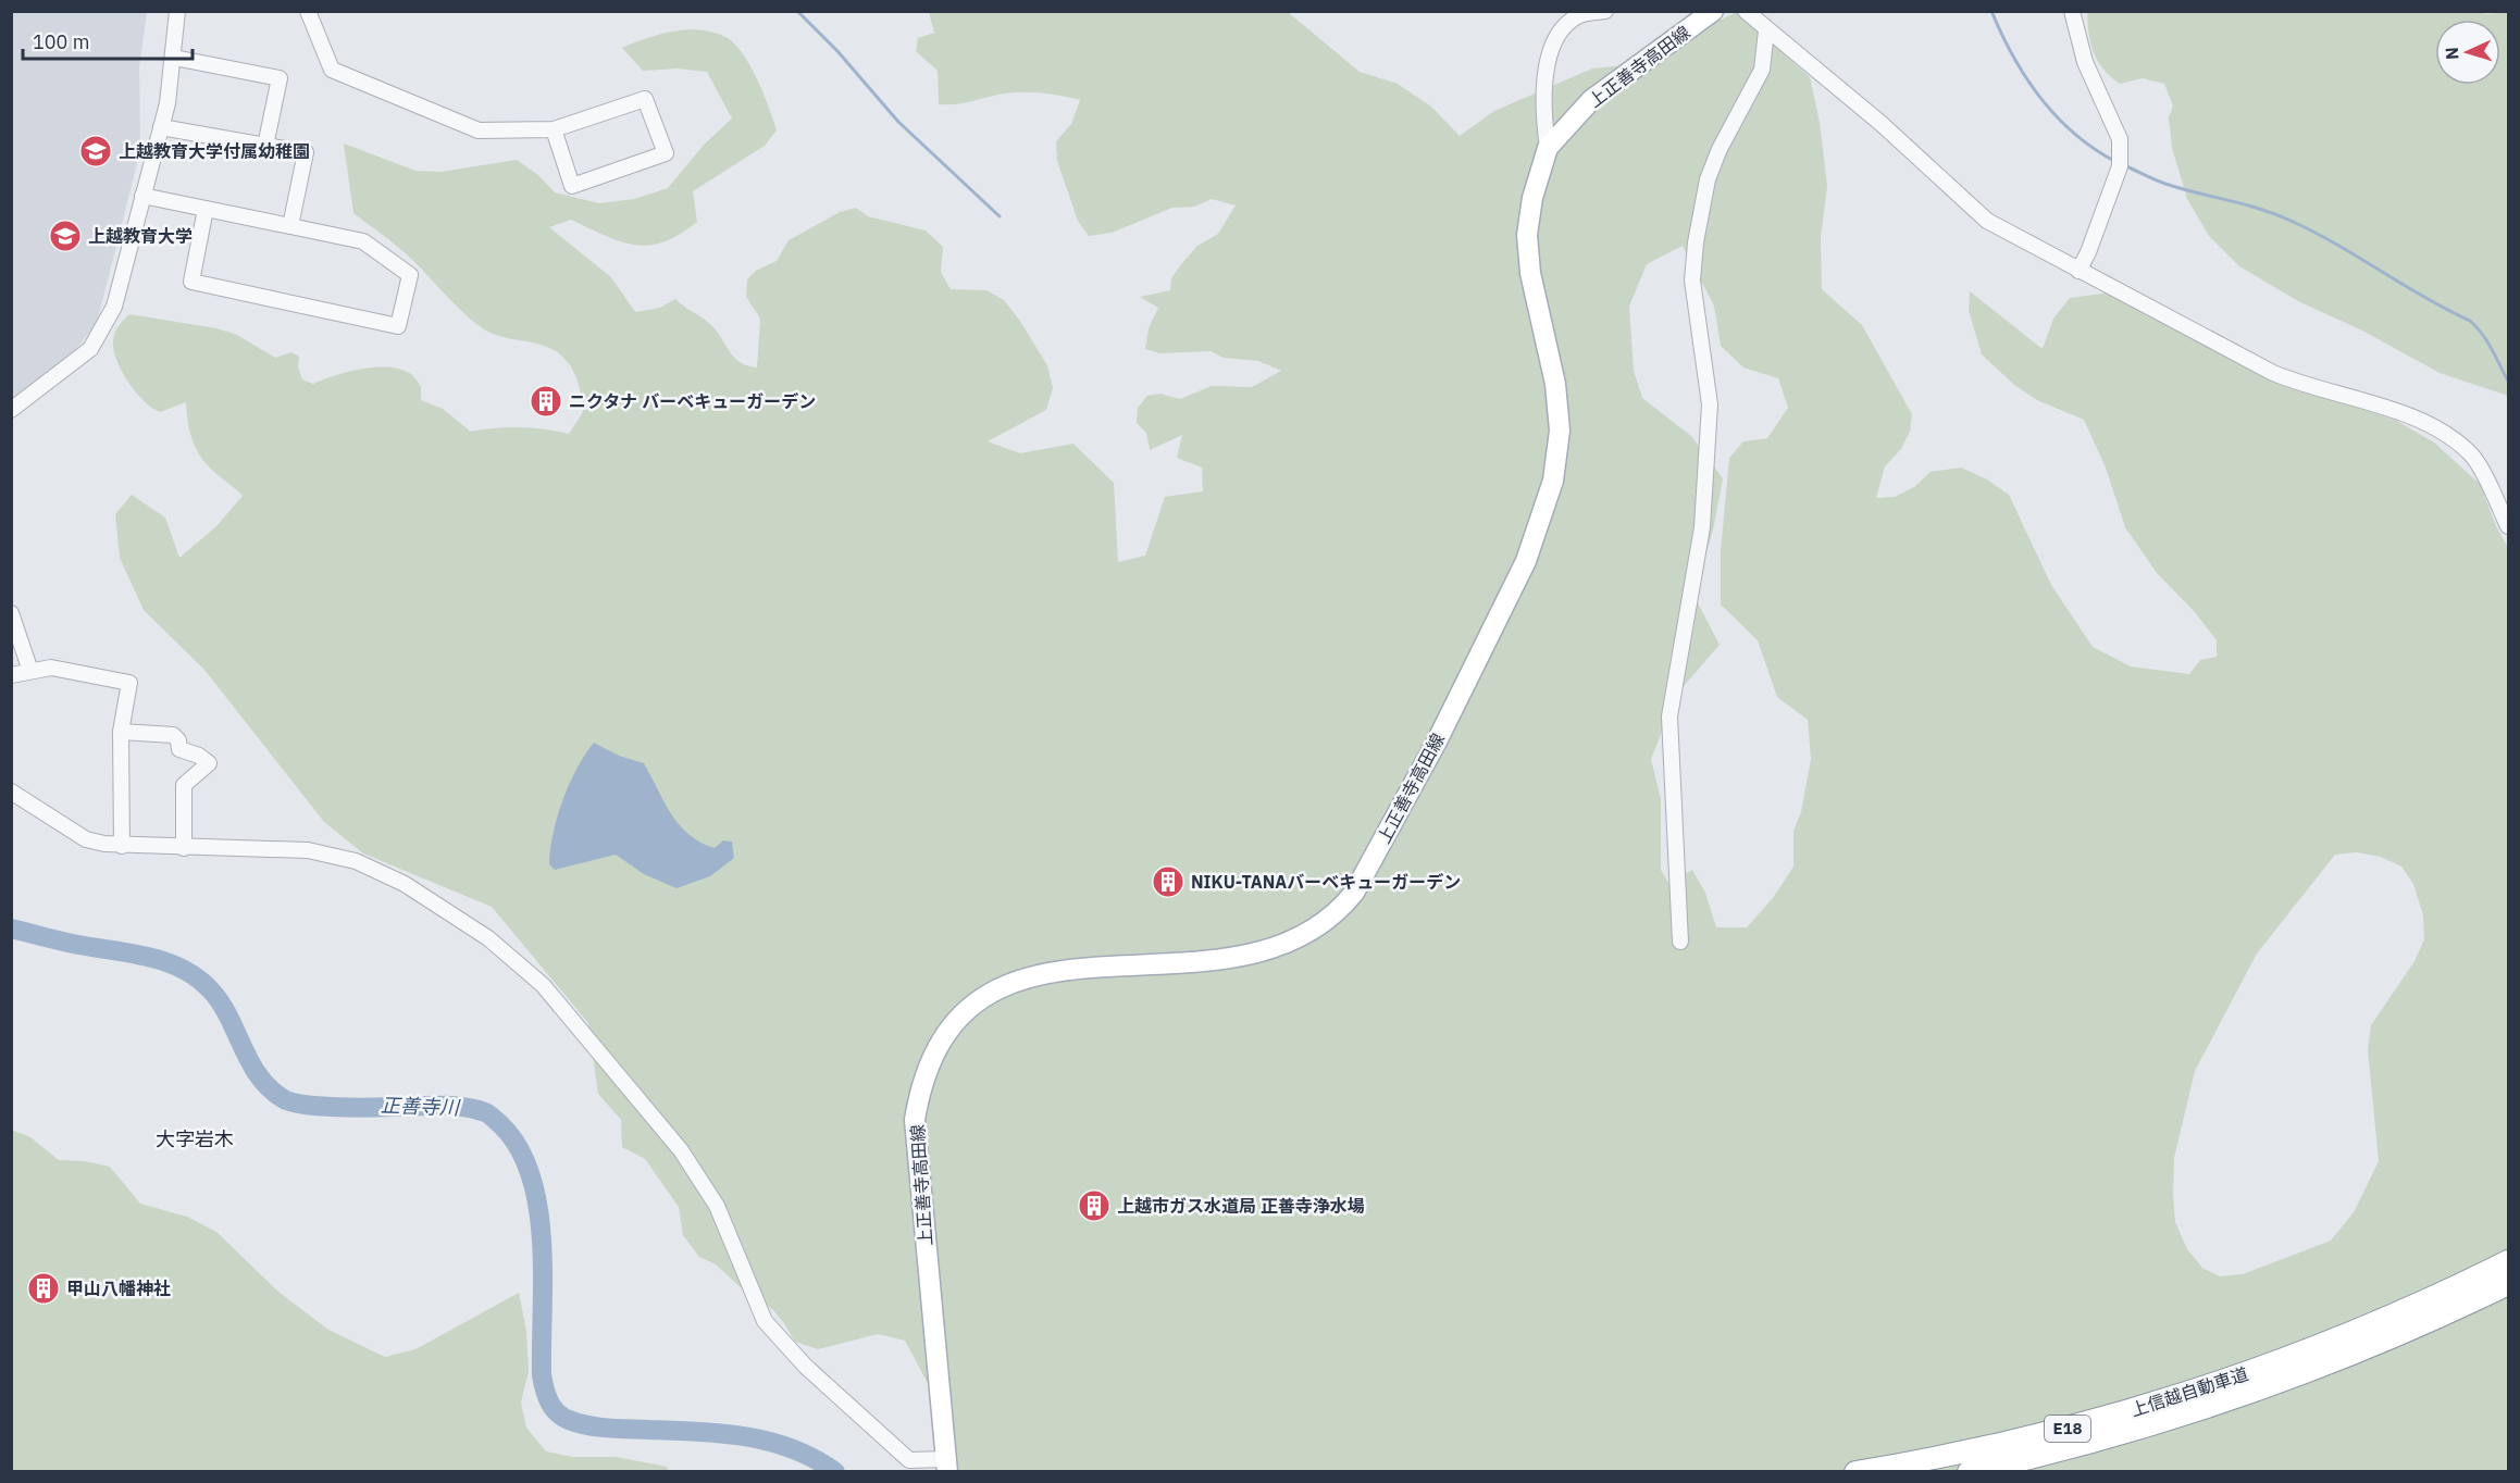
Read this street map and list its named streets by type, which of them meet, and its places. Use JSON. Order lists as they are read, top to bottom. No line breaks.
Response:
{"streets":{"highway":["上信越自動車道","E18"],"main road":["上正善寺高田線"]},"districts":["大字岩木"],"water":["正善寺川"],"places":{"school or university":["上越教育大学付属幼稚園","上越教育大学"],"building":["ニクタナ バーベキューガーデン","NIKU-TANAバーベキューガーデン","上越市ガス水道局 正善寺浄水場","甲山八幡神社"]},"scale_bar":"100 m","north":"left"}
